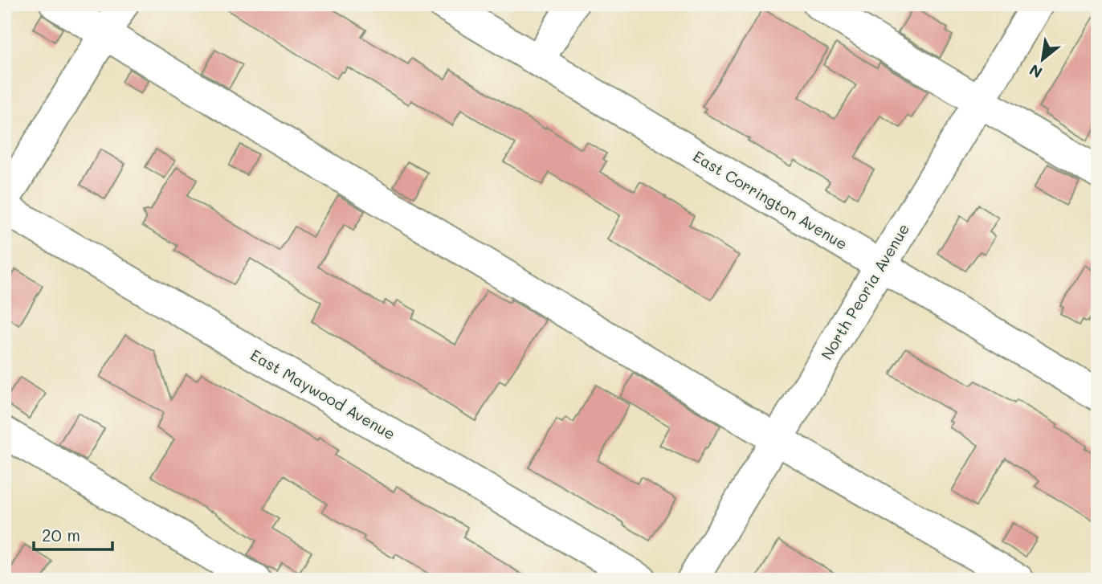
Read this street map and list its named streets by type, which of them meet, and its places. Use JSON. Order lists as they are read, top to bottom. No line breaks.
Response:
{"streets":{"street":["East Corrington Avenue","North Peoria Avenue","East Maywood Avenue"]},"crossings":[["East Corrington Avenue","North Peoria Avenue"]],"scale_bar":"20 m","north":"bottom left"}
